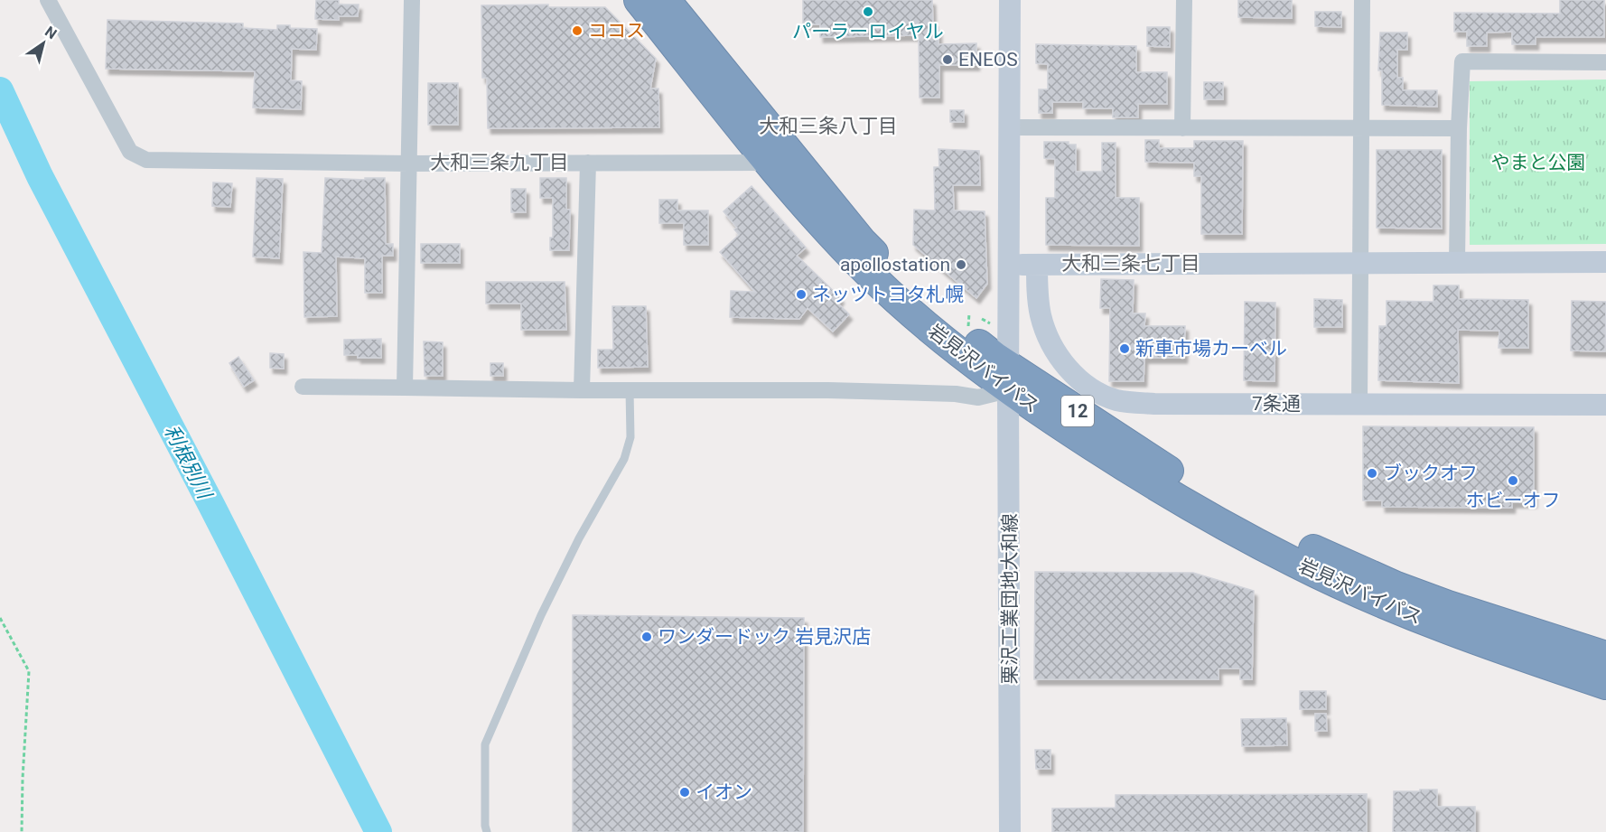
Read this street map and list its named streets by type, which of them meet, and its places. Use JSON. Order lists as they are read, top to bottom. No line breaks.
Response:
{"streets":{"highway":["岩見沢バイパス","12"],"street":["7条通","栗沢工業団地大和線"]},"crossings":[["岩見沢バイパス","栗沢工業団地大和線"]],"districts":["大和三条八丁目","大和三条九丁目","大和三条七丁目"],"water":["利根別川"],"parks":["やまと公園"],"places":["パーラーロイヤル","ココス","ENEOS","apollostation","ネッツトヨタ札幌","新車市場カーベル","ブックオフ","ホビーオフ","ワンダードック 岩見沢店","イオン"],"north":"top right"}
